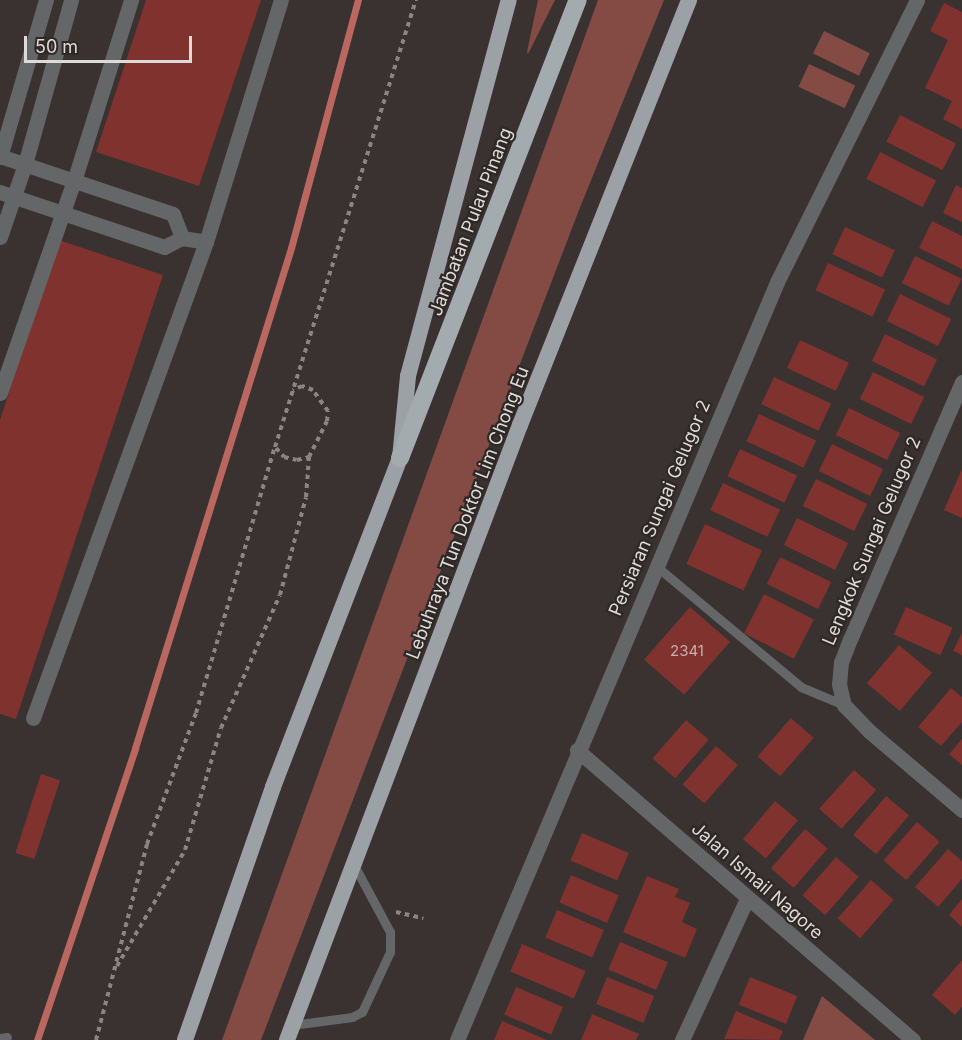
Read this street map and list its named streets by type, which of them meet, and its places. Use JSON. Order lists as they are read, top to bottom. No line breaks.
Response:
{"streets":{"highway":["Jambatan Pulau Pinang","Lebuhraya Tun Doktor Lim Chong Eu"],"street":["Persiaran Sungai Gelugor 2","Lengkok Sungai Gelugor 2","Jalan Ismail Nagore"]},"crossings":[["Persiaran Sungai Gelugor 2","Jalan Ismail Nagore"]],"house_numbers":["2341"],"scale_bar":"50 m"}
